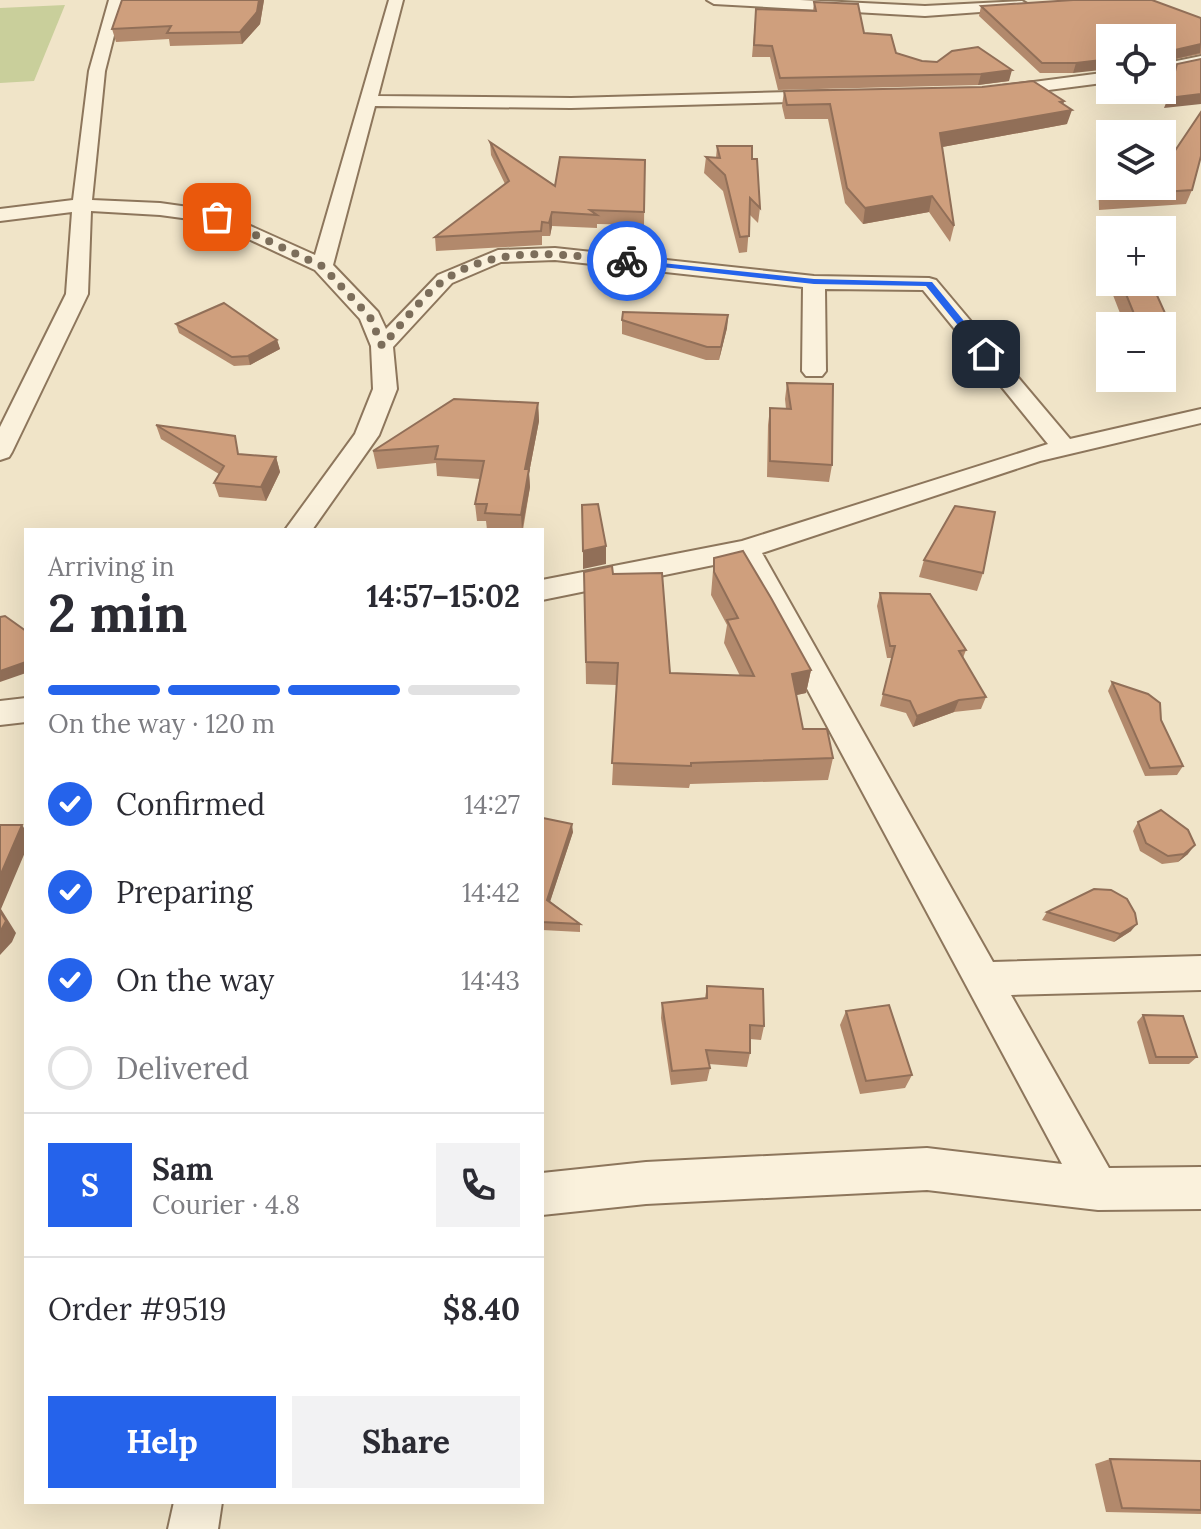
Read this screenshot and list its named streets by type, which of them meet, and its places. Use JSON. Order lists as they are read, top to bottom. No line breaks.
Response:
{"page":{"map_buttons":["+","−"],"heading":["2 min","Arriving in","14:57–15:02"],"panel":["Sam","Courier · 4.8","Order #9519","$8.40"],"bar":"On the way · 120 m","list":[["Confirmed","14:27"],["Preparing","14:42"],["On the way","14:43"],"Delivered"],"round":"S","buttons":["Help","Share"]}}
